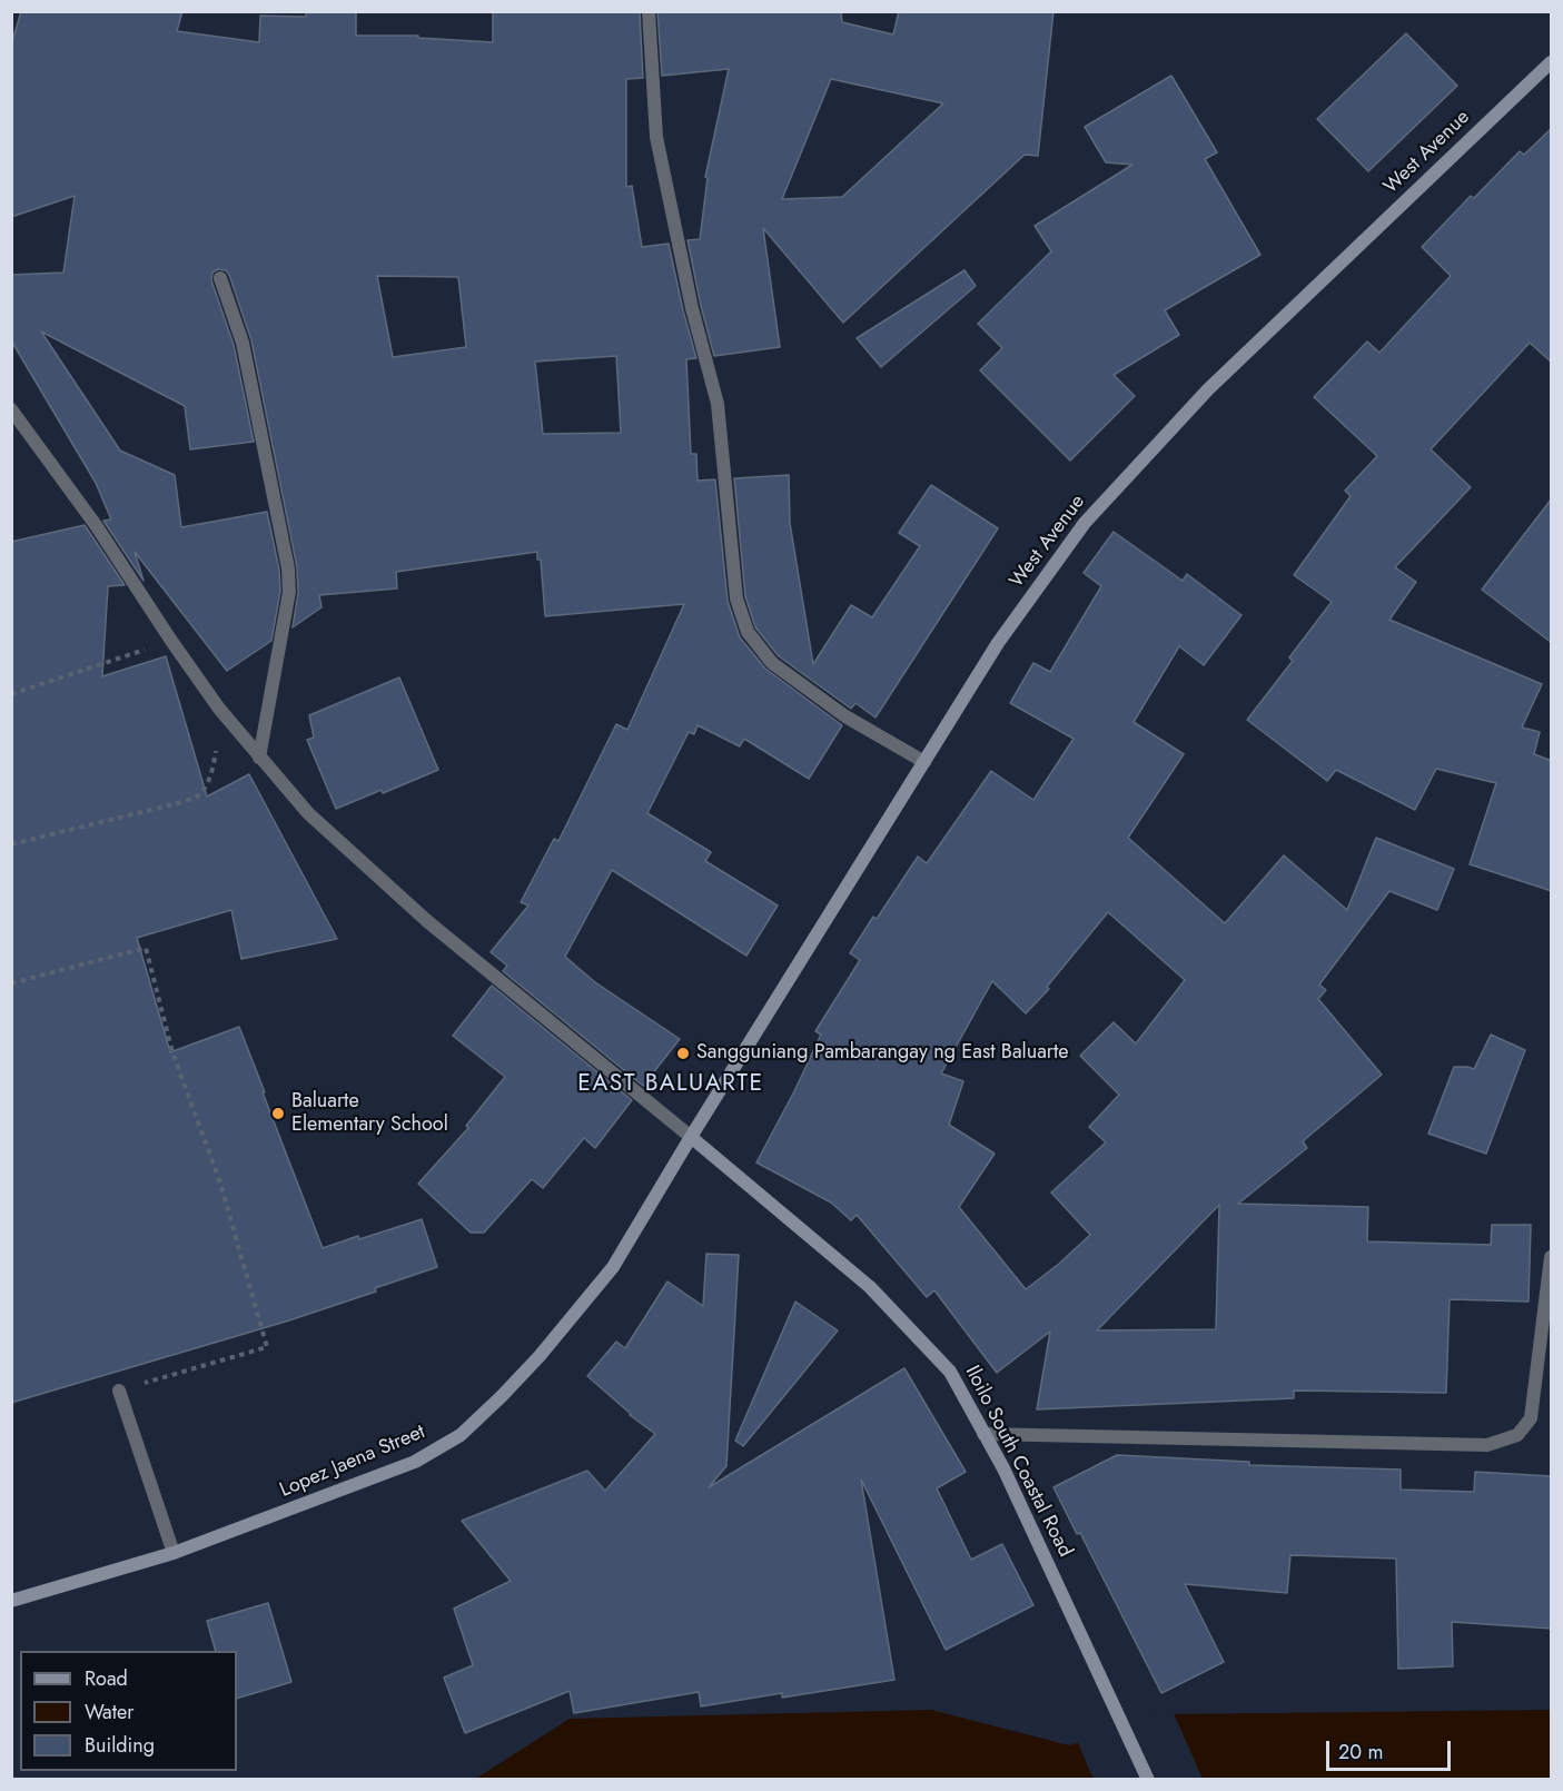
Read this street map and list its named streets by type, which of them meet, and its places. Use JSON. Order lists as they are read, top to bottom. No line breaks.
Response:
{"streets":{"main road":["West Avenue","Lopez Jaena Street","Iloilo South Coastal Road"]},"crossings":[["West Avenue","Lopez Jaena Street"],["West Avenue","Iloilo South Coastal Road"],["Lopez Jaena Street","Iloilo South Coastal Road"]],"districts":["EAST BALUARTE"],"places":["Sangguniang Pambarangay ng East Baluarte","Baluarte Elementary School"],"legend":["Road","Water","Building"],"scale_bar":"20 m"}
